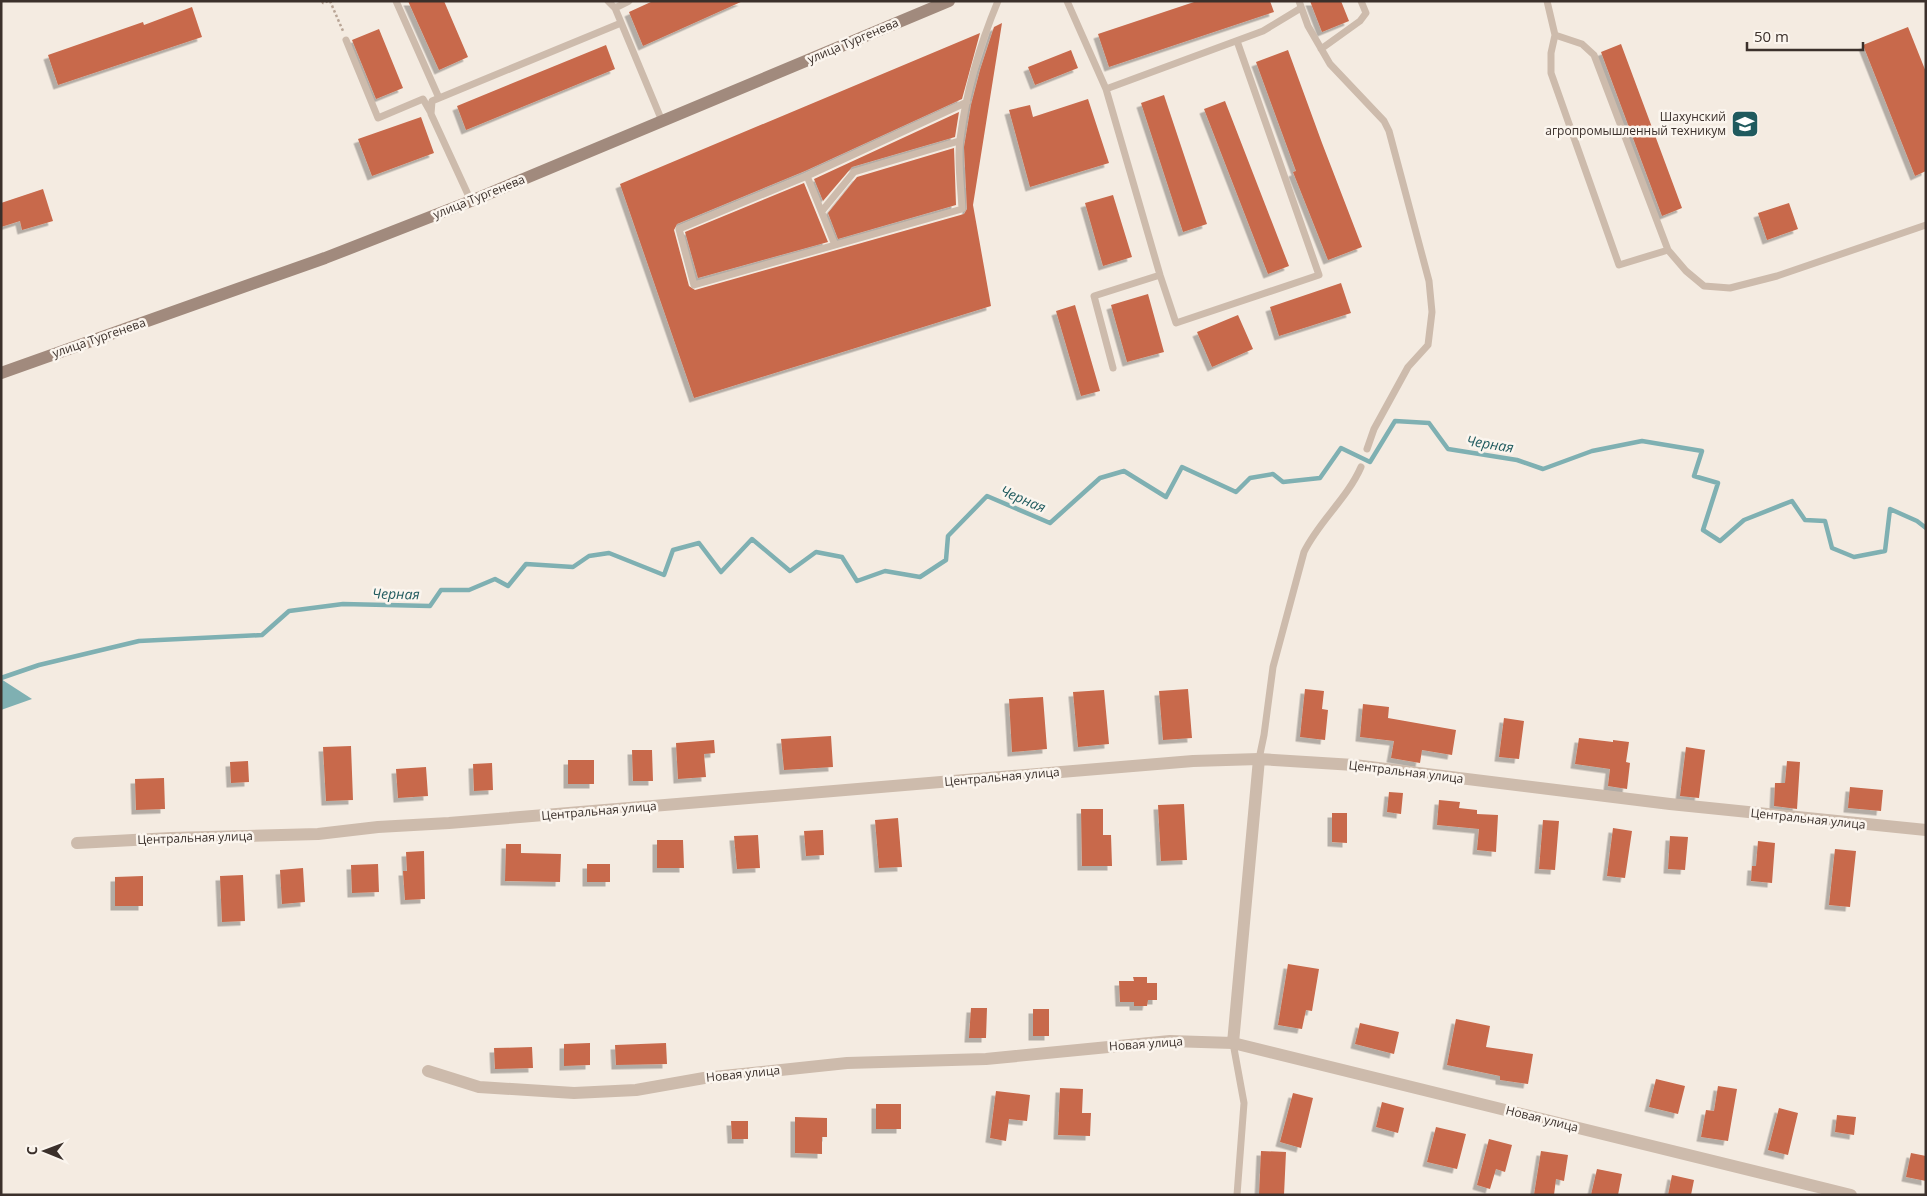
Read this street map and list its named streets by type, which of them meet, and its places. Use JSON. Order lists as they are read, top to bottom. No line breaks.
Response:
{"streets":{"street":["улица Тургенева","Центральная улица","Новая улица"]},"water":["Черная"],"places":{"school or university":["Шахунский агропромышленный техникум"]},"scale_bar":"50 m","north":"left"}
